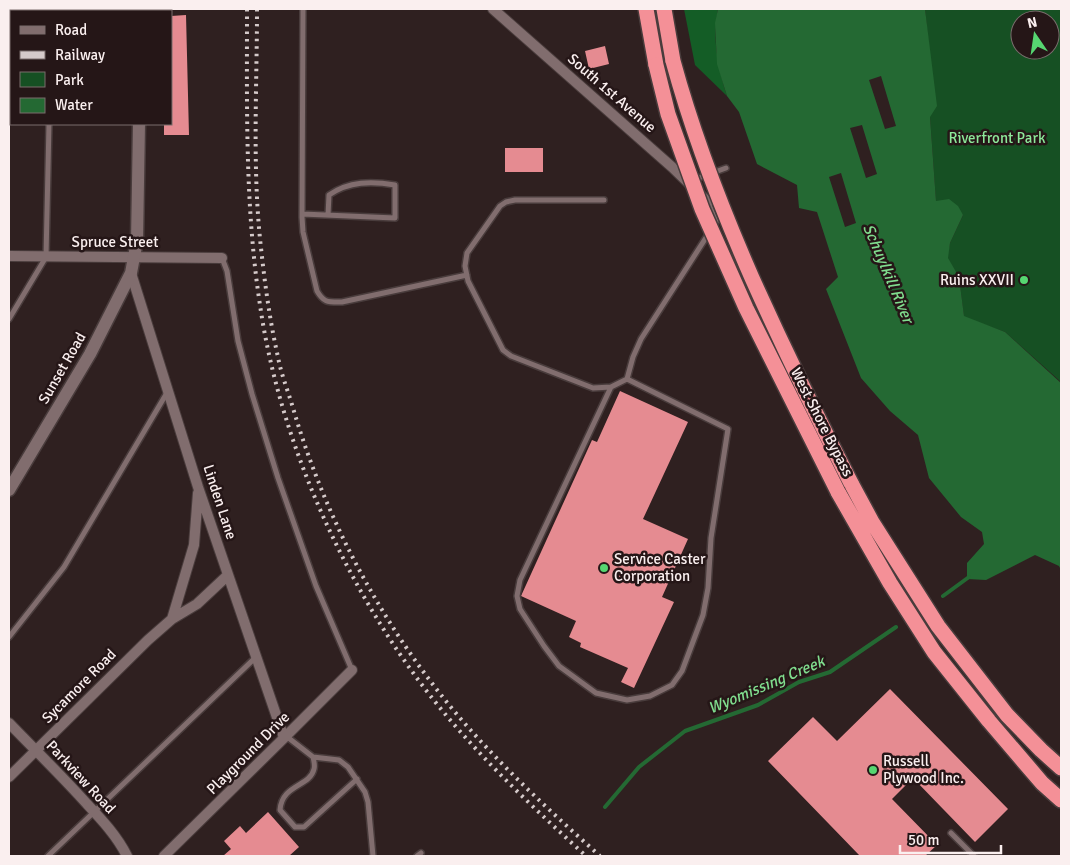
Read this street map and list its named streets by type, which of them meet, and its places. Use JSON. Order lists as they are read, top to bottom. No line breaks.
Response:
{"streets":{"highway":["West Shore Bypass"],"street":["South 1st Avenue","Spruce Street","Sunset Road","Linden Lane","Sycamore Road","Playground Drive","Parkview Road"]},"crossings":[["Spruce Street","Sunset Road"],["Sunset Road","Linden Lane"],["Linden Lane","Sycamore Road"],["Linden Lane","Playground Drive"],["Sycamore Road","Parkview Road"]],"water":["Schuylkill River","Wyomissing Creek"],"parks":["Riverfront Park"],"places":["Ruins XXVII","Service Caster Corporation","Russell Plywood Inc."],"legend":["Road","Railway","Park","Water"],"scale_bar":"50 m","north":"top"}
